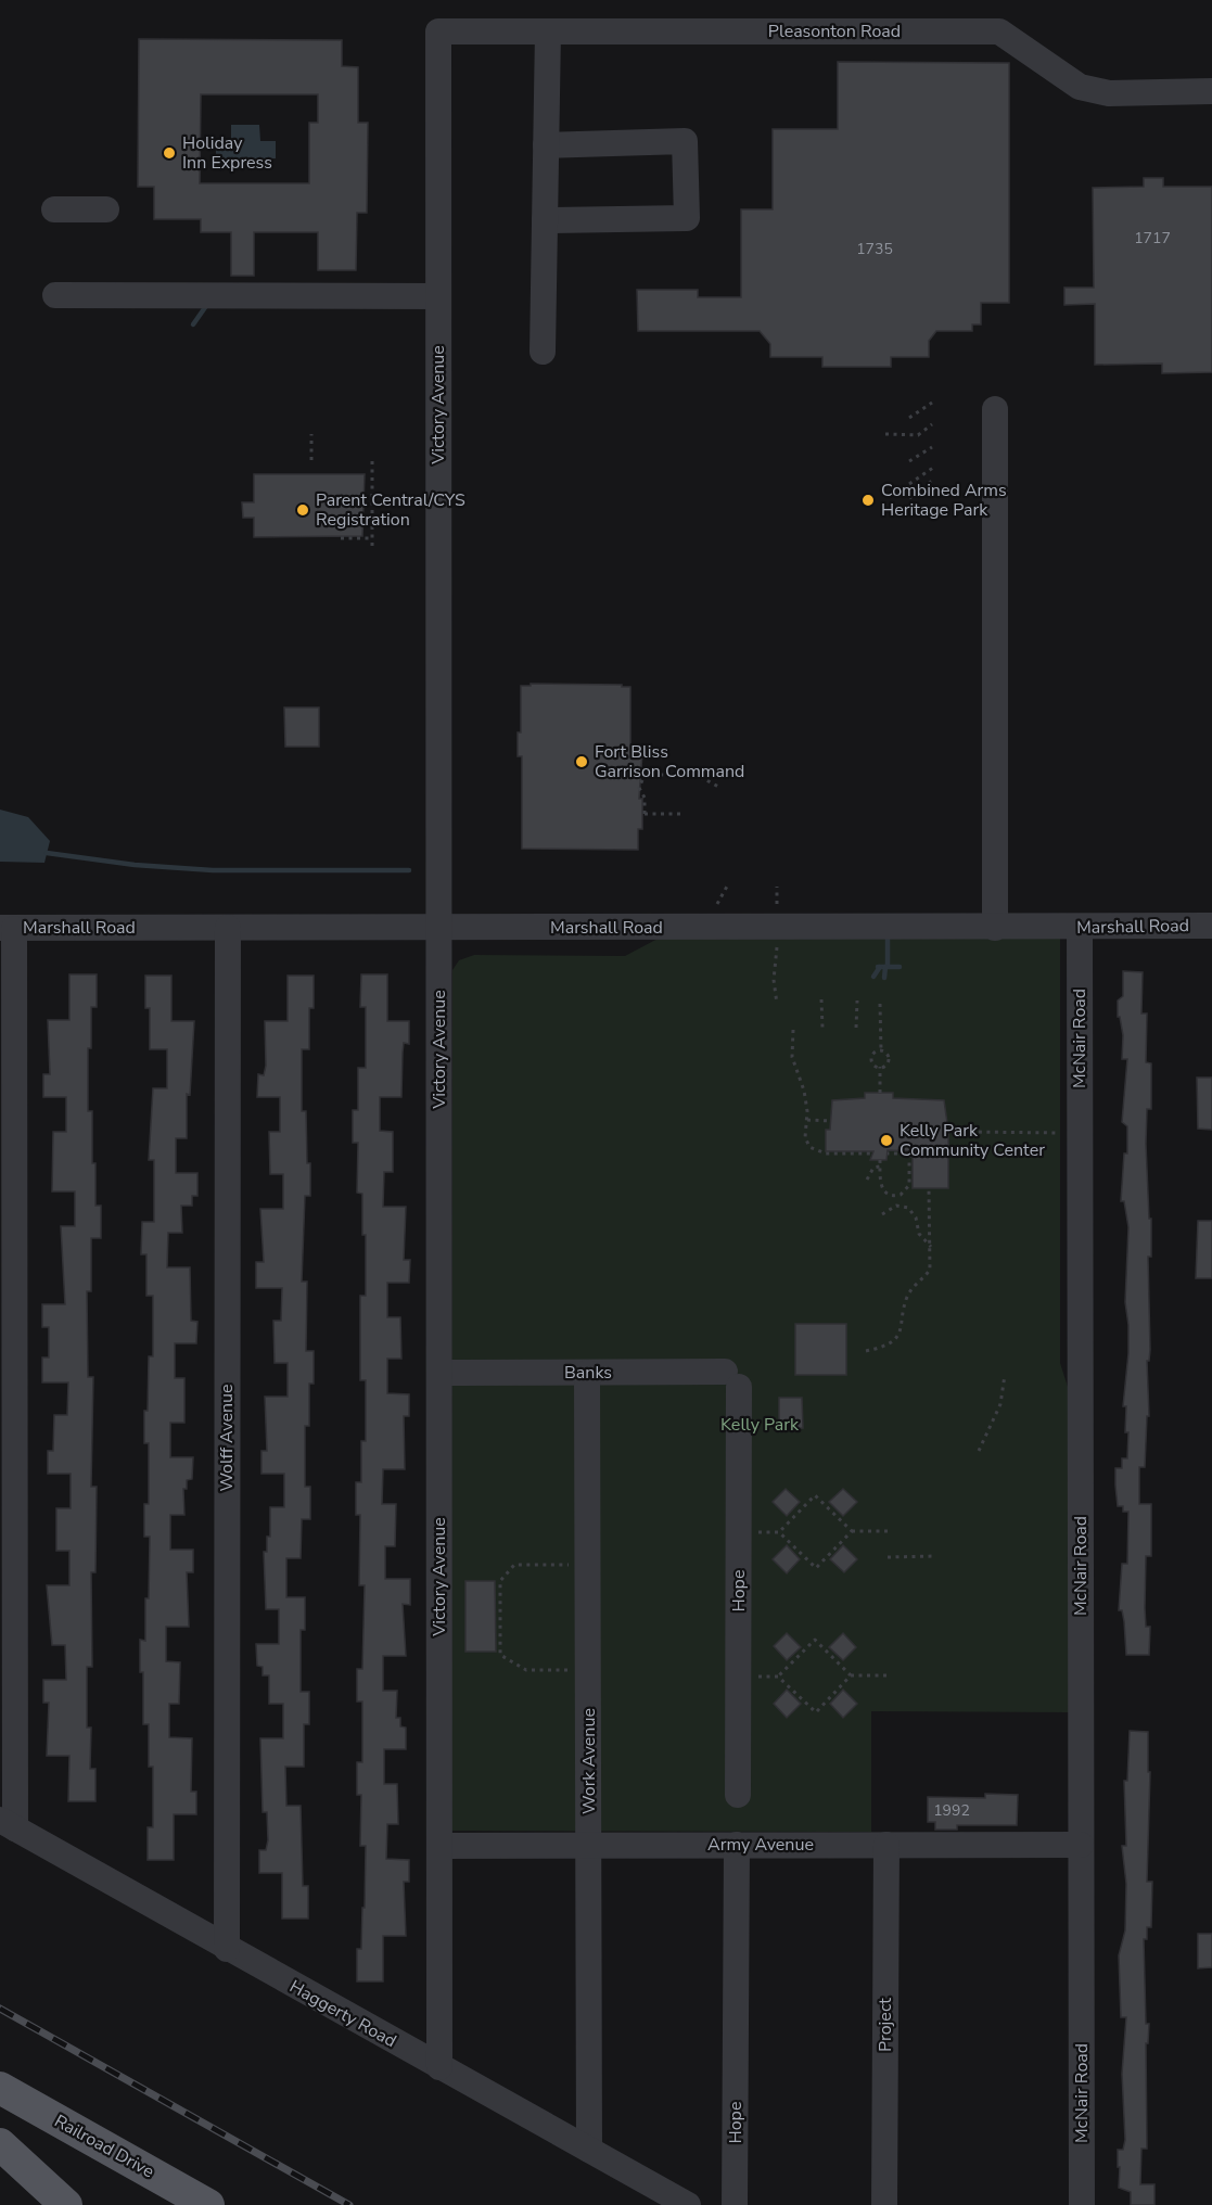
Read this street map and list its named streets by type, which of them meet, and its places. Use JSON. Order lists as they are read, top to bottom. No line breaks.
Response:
{"streets":{"main road":["Railroad Drive"],"street":["Pleasonton Road","Victory Avenue","Marshall Road","McNair Road","Banks","Wolff Avenue","Hope","Work Avenue","Army Avenue","Haggerty Road","Project"]},"crossings":[["Pleasonton Road","Victory Avenue"],["Victory Avenue","Marshall Road"],["Victory Avenue","Army Avenue"],["Victory Avenue","Haggerty Road"],["Marshall Road","McNair Road"],["Marshall Road","Wolff Avenue"],["McNair Road","Army Avenue"],["Banks","Hope"],["Banks","Work Avenue"],["Wolff Avenue","Haggerty Road"],["Hope","Army Avenue"],["Work Avenue","Army Avenue"],["Work Avenue","Haggerty Road"],["Army Avenue","Project"]],"parks":["Kelly Park"],"places":["Holiday Inn Express","Combined Arms Heritage Park","Parent Central/CYS Registration","Fort Bliss Garrison Command","Kelly Park Community Center"],"house_numbers":["1717","1735","1992"]}
